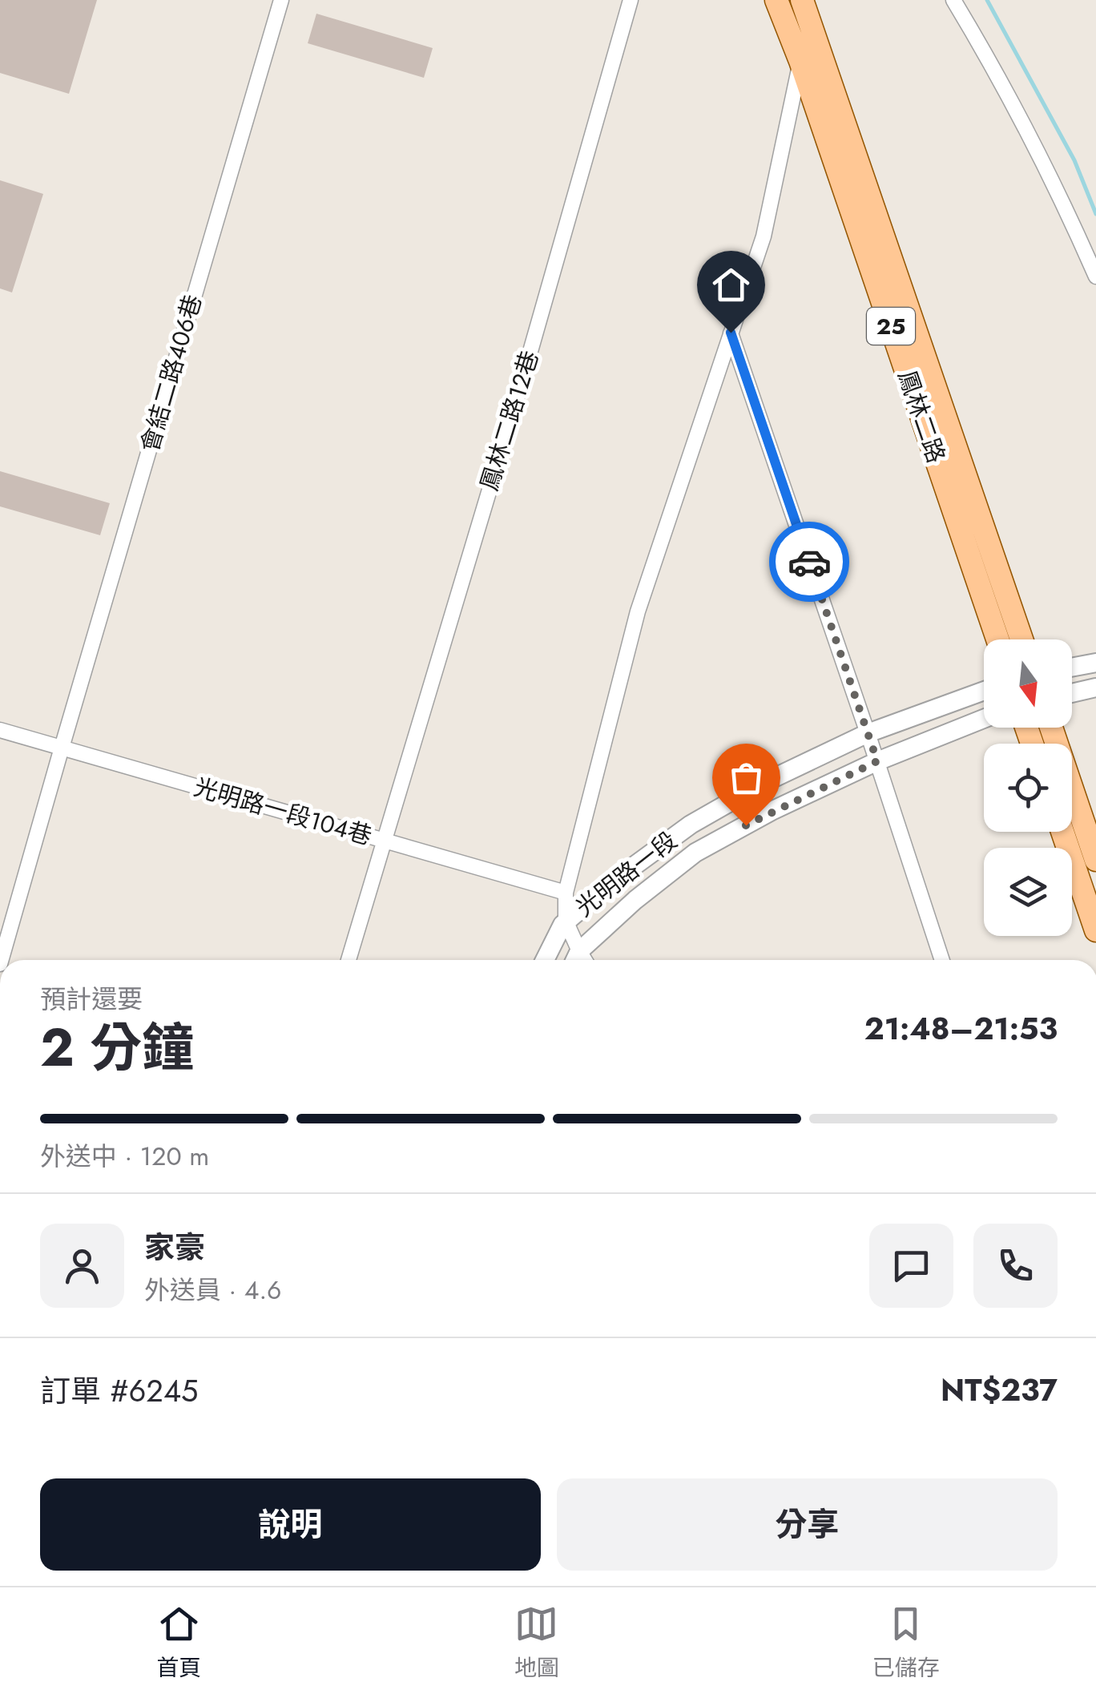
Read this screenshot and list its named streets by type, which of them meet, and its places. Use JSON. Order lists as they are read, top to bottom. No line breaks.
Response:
{"streets":{"main road":["25","鳳林二路"],"street":["會結二路406巷","鳳林二路12巷","光明路一段104巷","光明路一段"]},"crossings":[["會結二路406巷","光明路一段104巷"],["鳳林二路12巷","光明路一段104巷"]],"north":"bottom","page":{"heading":["2 分鐘","預計還要","21:48–21:53"],"panel":["家豪","外送員 · 4.6","訂單 #6245","NT$237"],"bar":"外送中 · 120 m","buttons":["說明","分享"],"tabs":["首頁","地圖","已儲存"]}}
